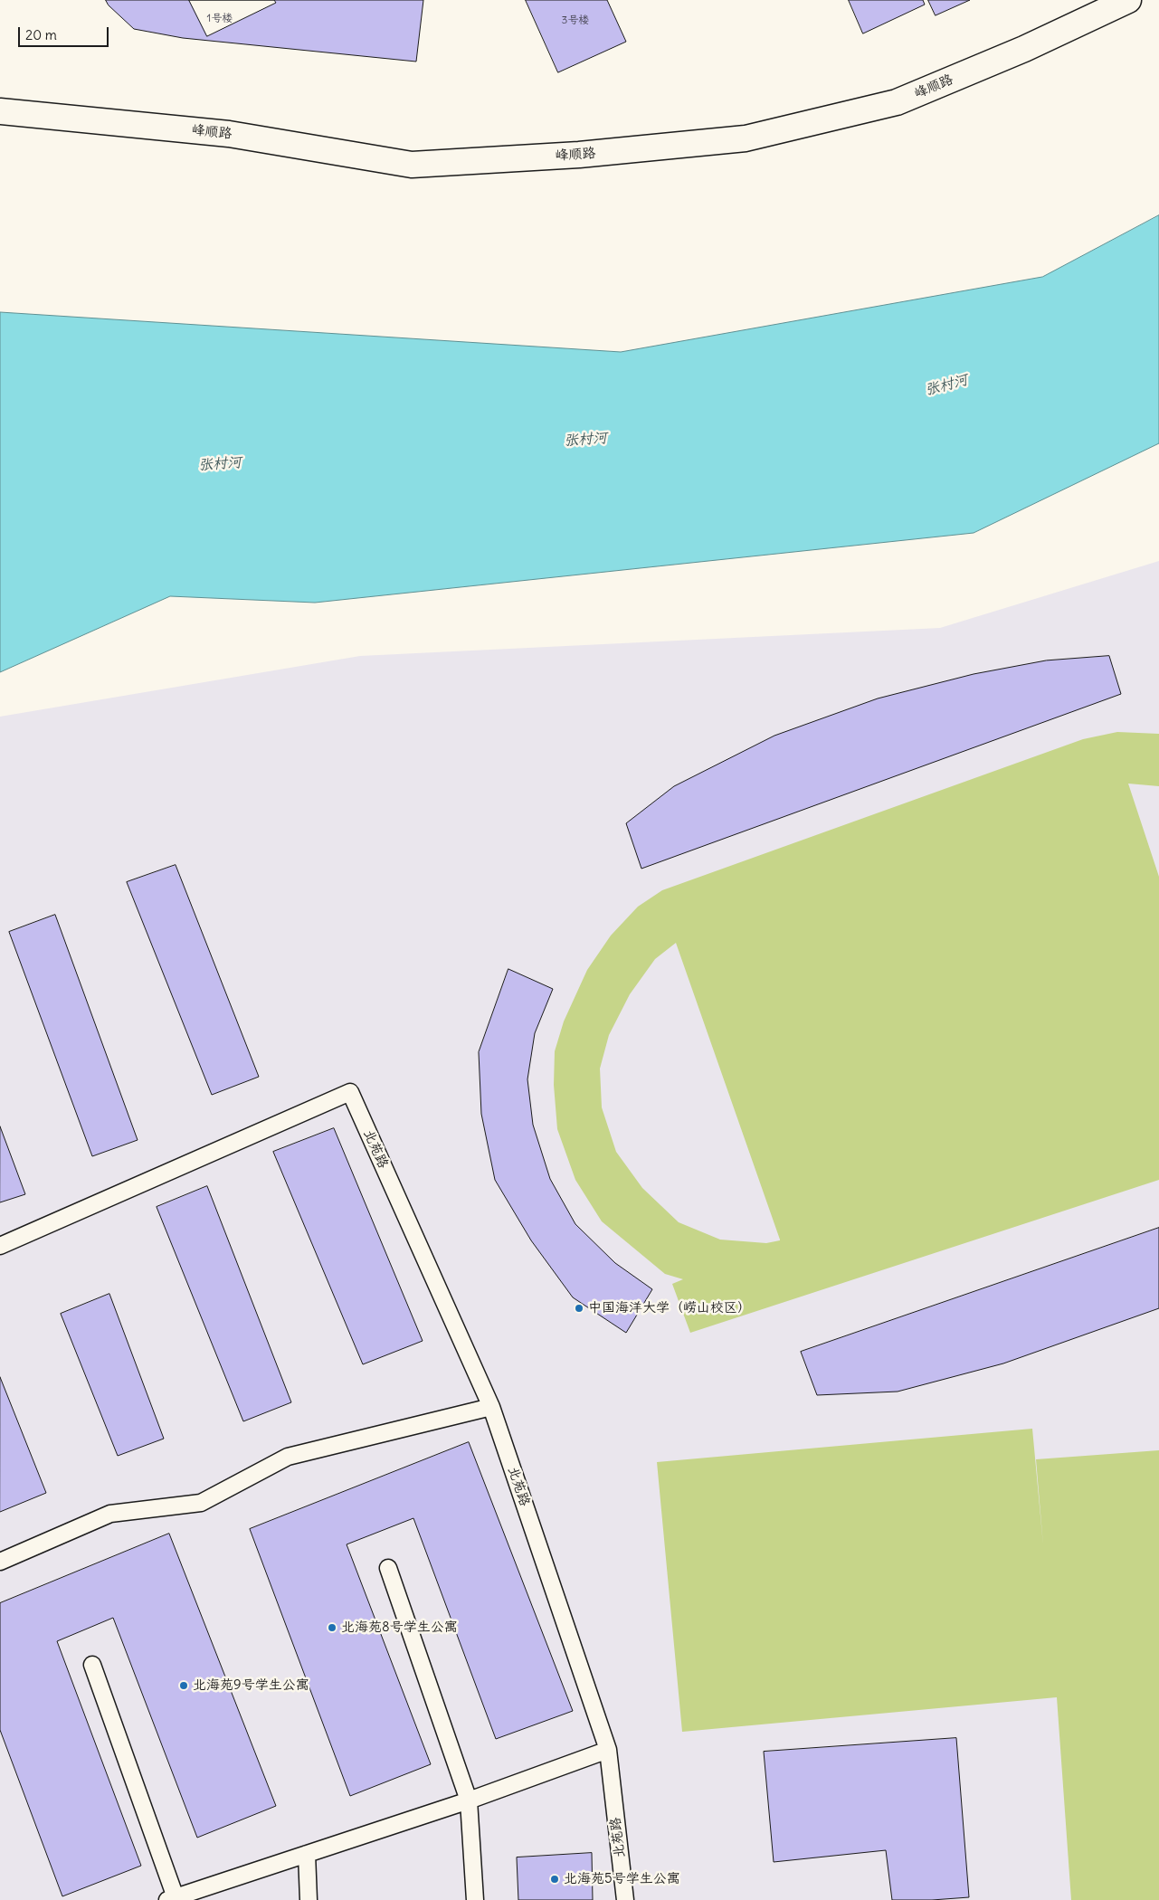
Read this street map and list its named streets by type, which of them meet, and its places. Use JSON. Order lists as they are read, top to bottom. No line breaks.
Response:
{"streets":{"street":["峰顺路"],"lane":["北苑路"]},"water":["张村河"],"places":["中国海洋大学（崂山校区）","北海苑8号学生公寓","北海苑9号学生公寓","北海苑5号学生公寓"],"house_numbers":["1号楼","3号楼"],"scale_bar":"20 m"}
